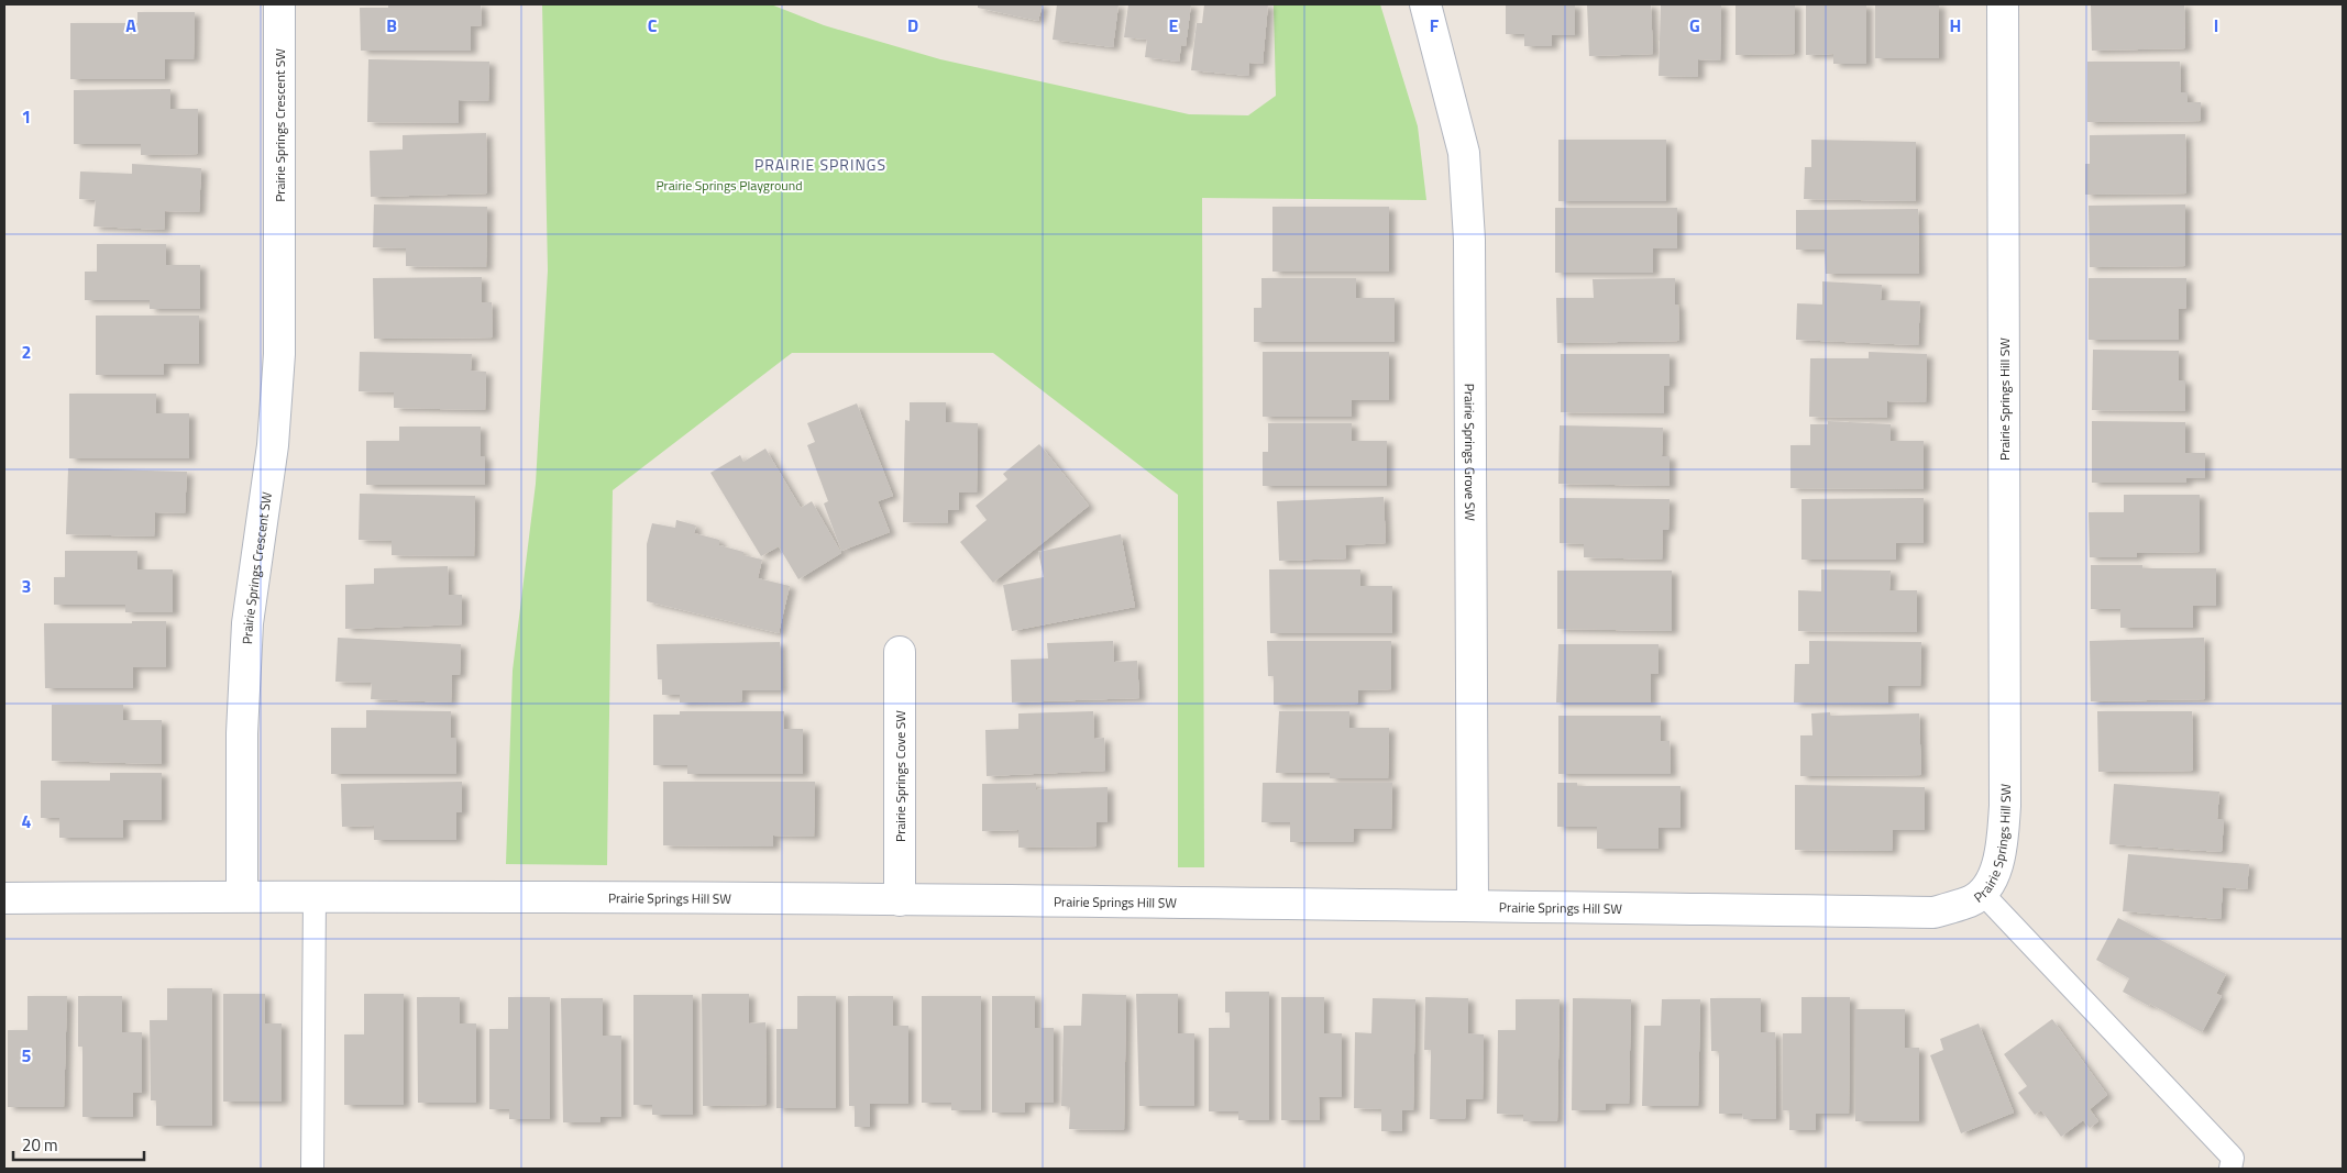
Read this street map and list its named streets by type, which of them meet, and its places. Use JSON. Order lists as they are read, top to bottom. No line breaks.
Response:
{"streets":{"street":["Prairie Springs Crescent SW","Prairie Springs Hill SW","Prairie Springs Grove SW","Prairie Springs Cove SW"]},"crossings":[["Prairie Springs Crescent SW","Prairie Springs Hill SW"],["Prairie Springs Hill SW","Prairie Springs Grove SW"],["Prairie Springs Hill SW","Prairie Springs Cove SW"]],"districts":["PRAIRIE SPRINGS"],"parks":["Prairie Springs Playground"],"scale_bar":"20 m","grid":{"columns":["A","B","C","D","E","F","G","H","I"],"rows":["1","2","3","4","5"]}}
